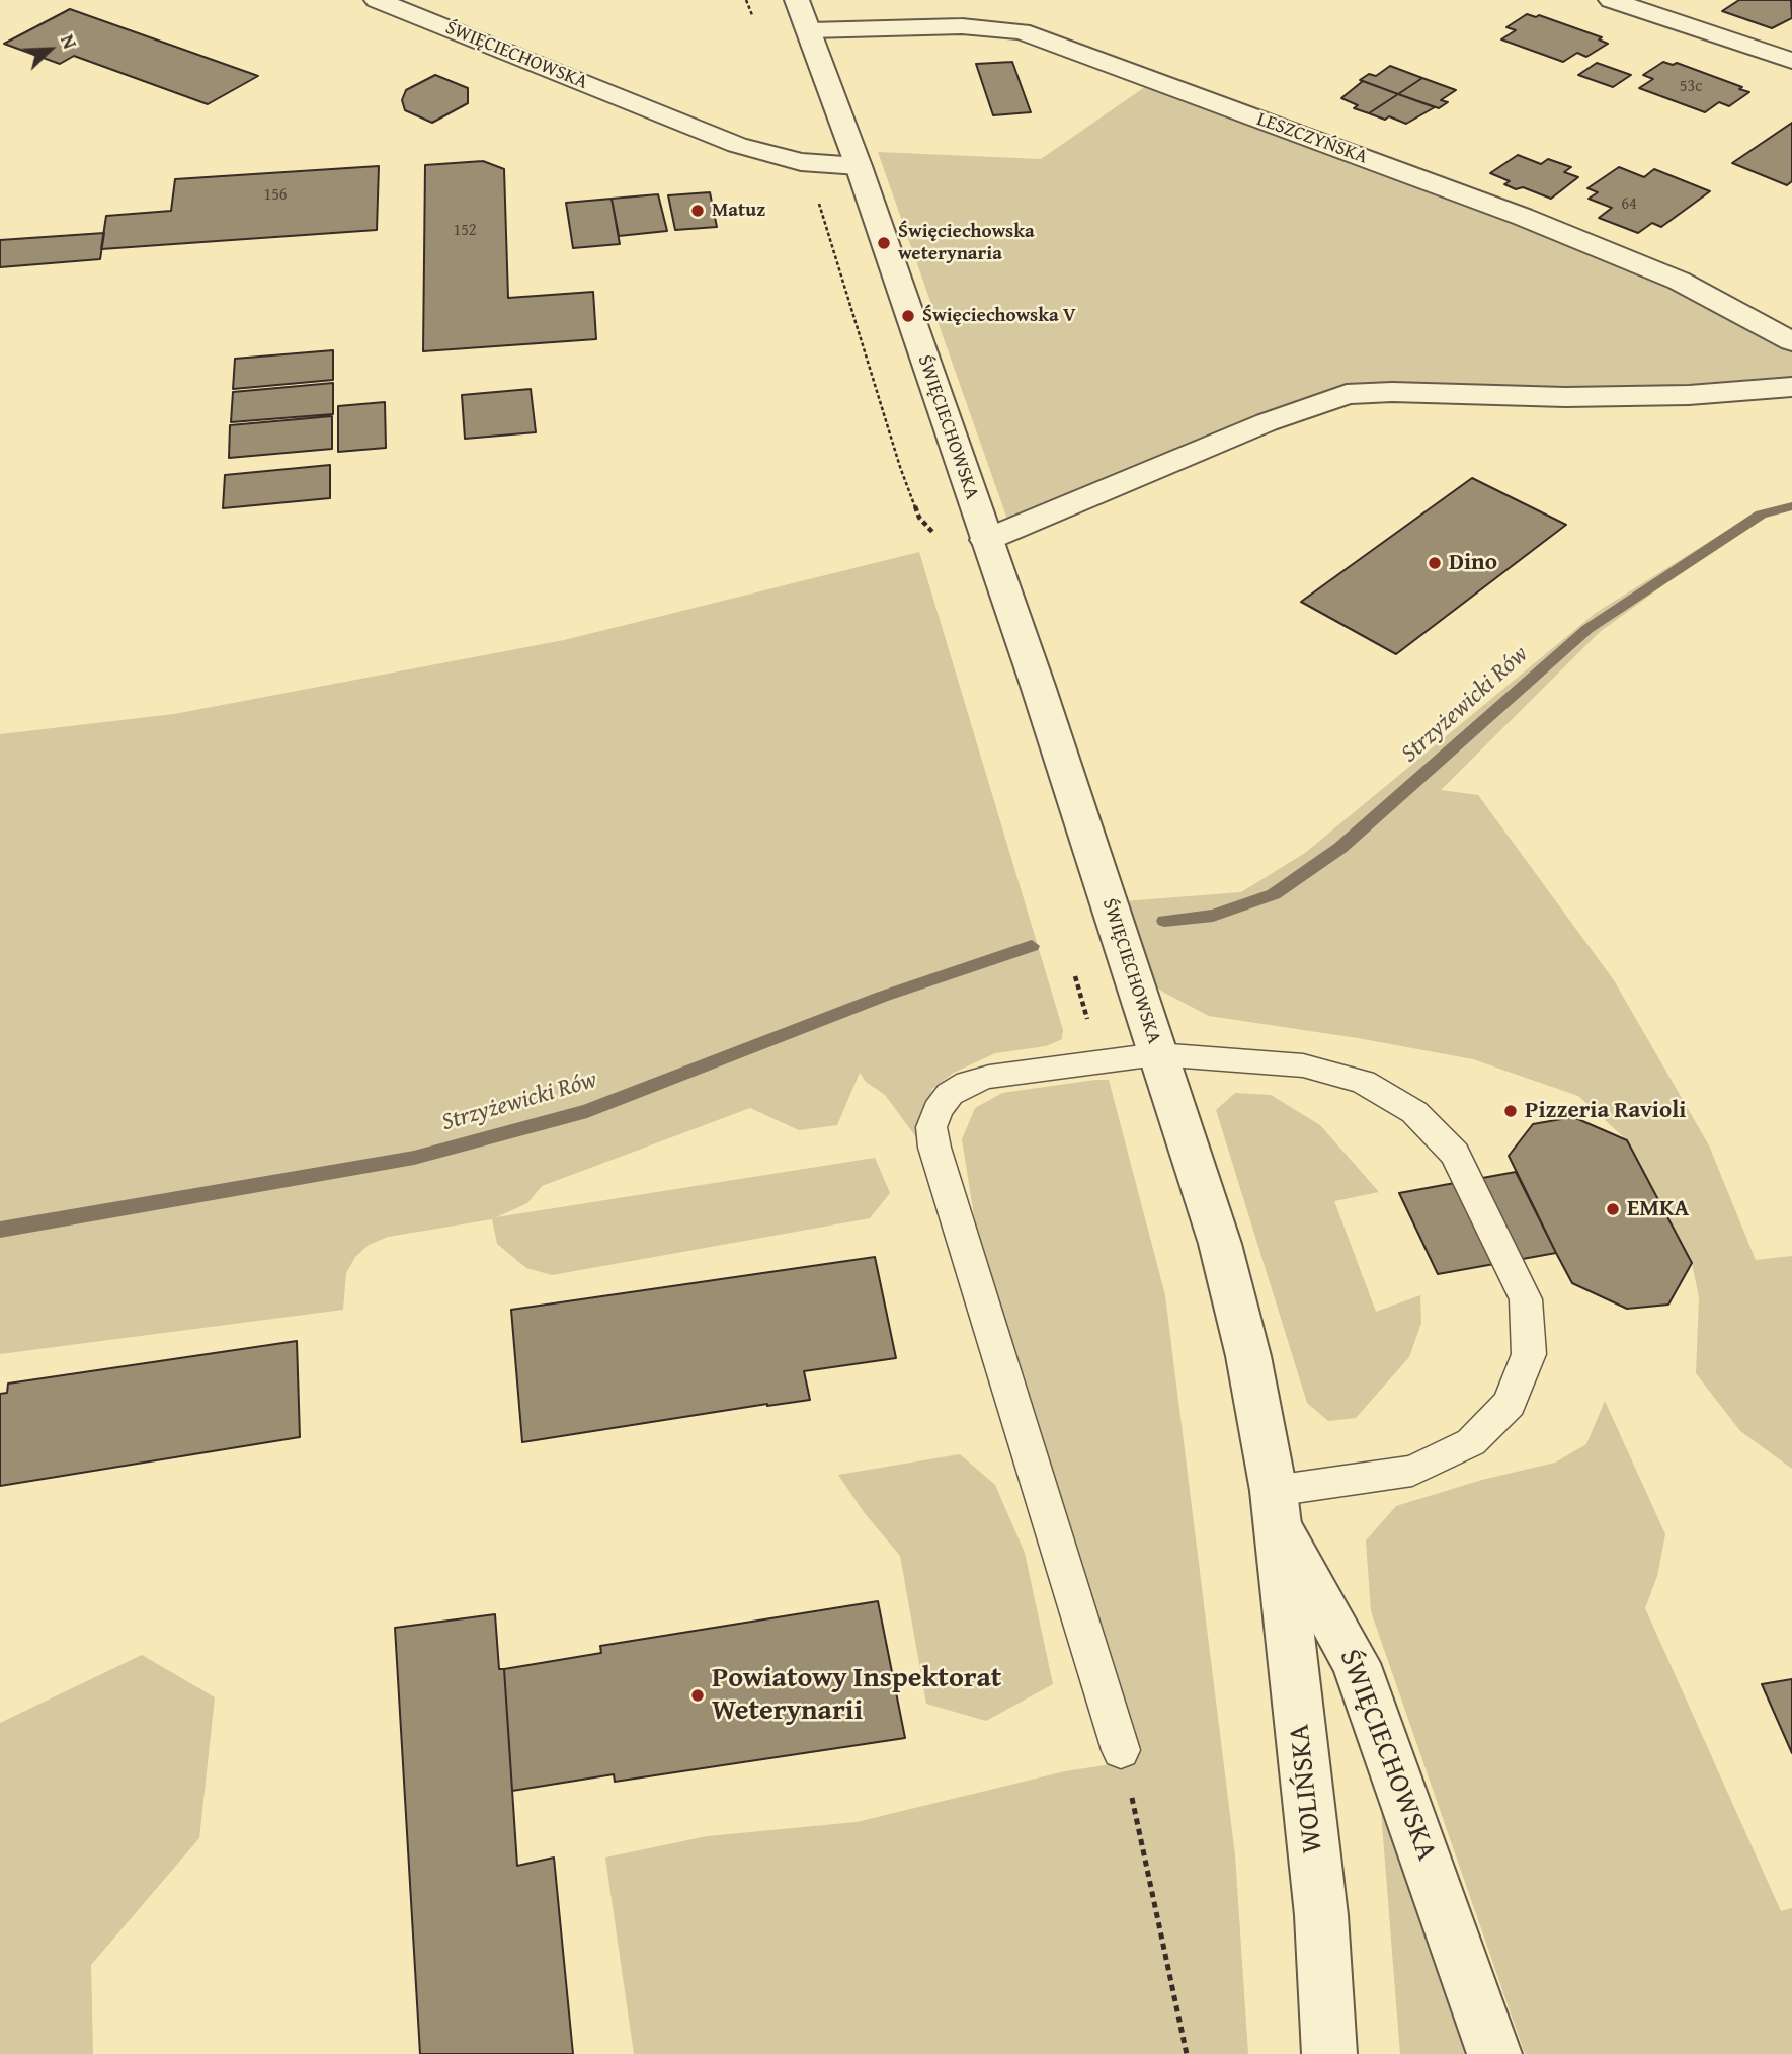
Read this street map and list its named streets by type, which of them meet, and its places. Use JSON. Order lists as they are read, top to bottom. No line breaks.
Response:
{"streets":{"street":["ŚWIĘCIECHOWSKA","LESZCZYŃSKA","WOLIŃSKA"]},"crossings":[["ŚWIĘCIECHOWSKA","WOLIŃSKA"]],"water":["Strzyżewicki Rów"],"places":["Matuz","Święciechowska weterynaria","Święciechowska V","Dino","Pizzeria Ravioli","EMKA","Powiatowy Inspektorat Weterynarii"],"house_numbers":["53c","156","64","152"],"north":"top right"}
